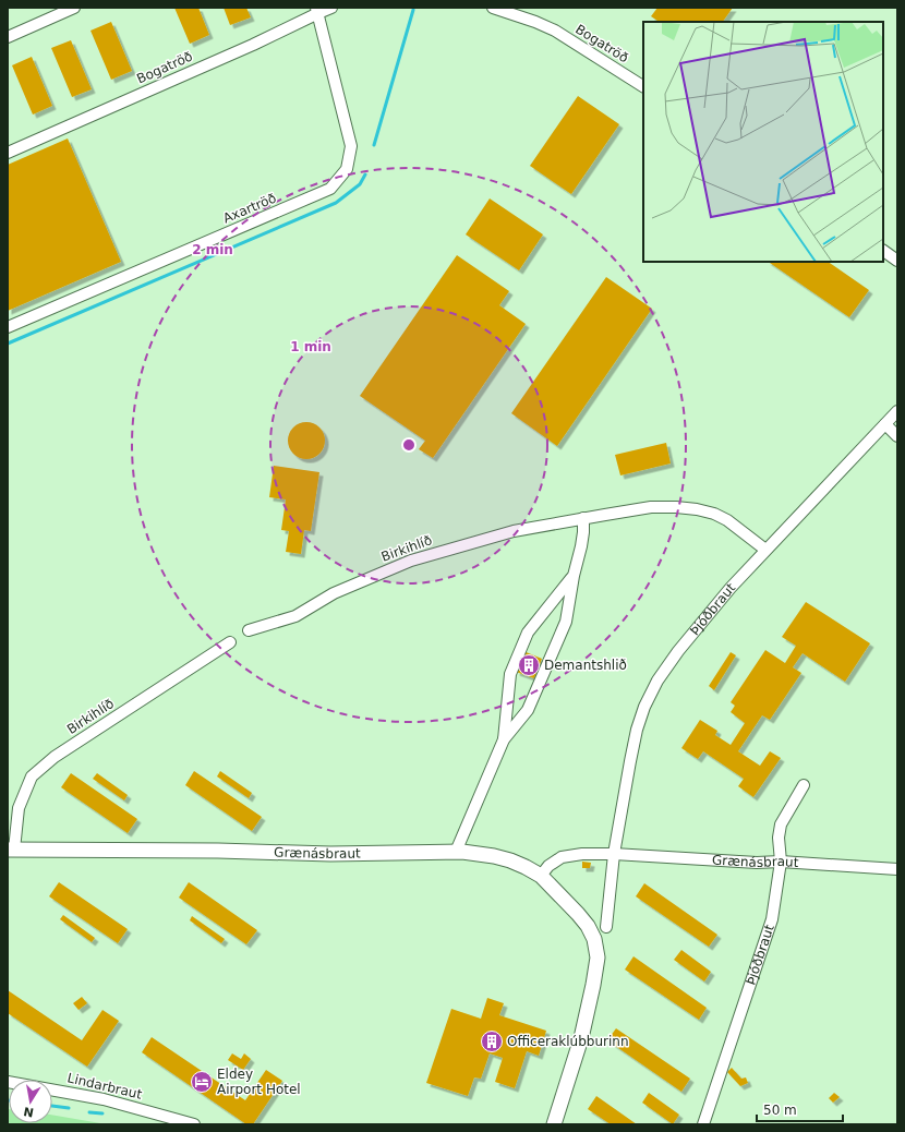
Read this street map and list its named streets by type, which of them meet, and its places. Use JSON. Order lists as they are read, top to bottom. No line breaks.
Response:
{"streets":{"street":["Bogatröð","Axartröð","Birkihlíð","Þjóðbraut","Grænásbraut","Lindarbraut"]},"crossings":[["Bogatröð","Axartröð"],["Birkihlíð","Þjóðbraut"],["Birkihlíð","Grænásbraut"],["Þjóðbraut","Grænásbraut"]],"places":{"building":["Demantshlið","Officeraklúbburinn"],"hotel":["Eldey Airport Hotel"]},"scale_bar":"50 m","north":"bottom","rings":["2 min","1 min"]}
